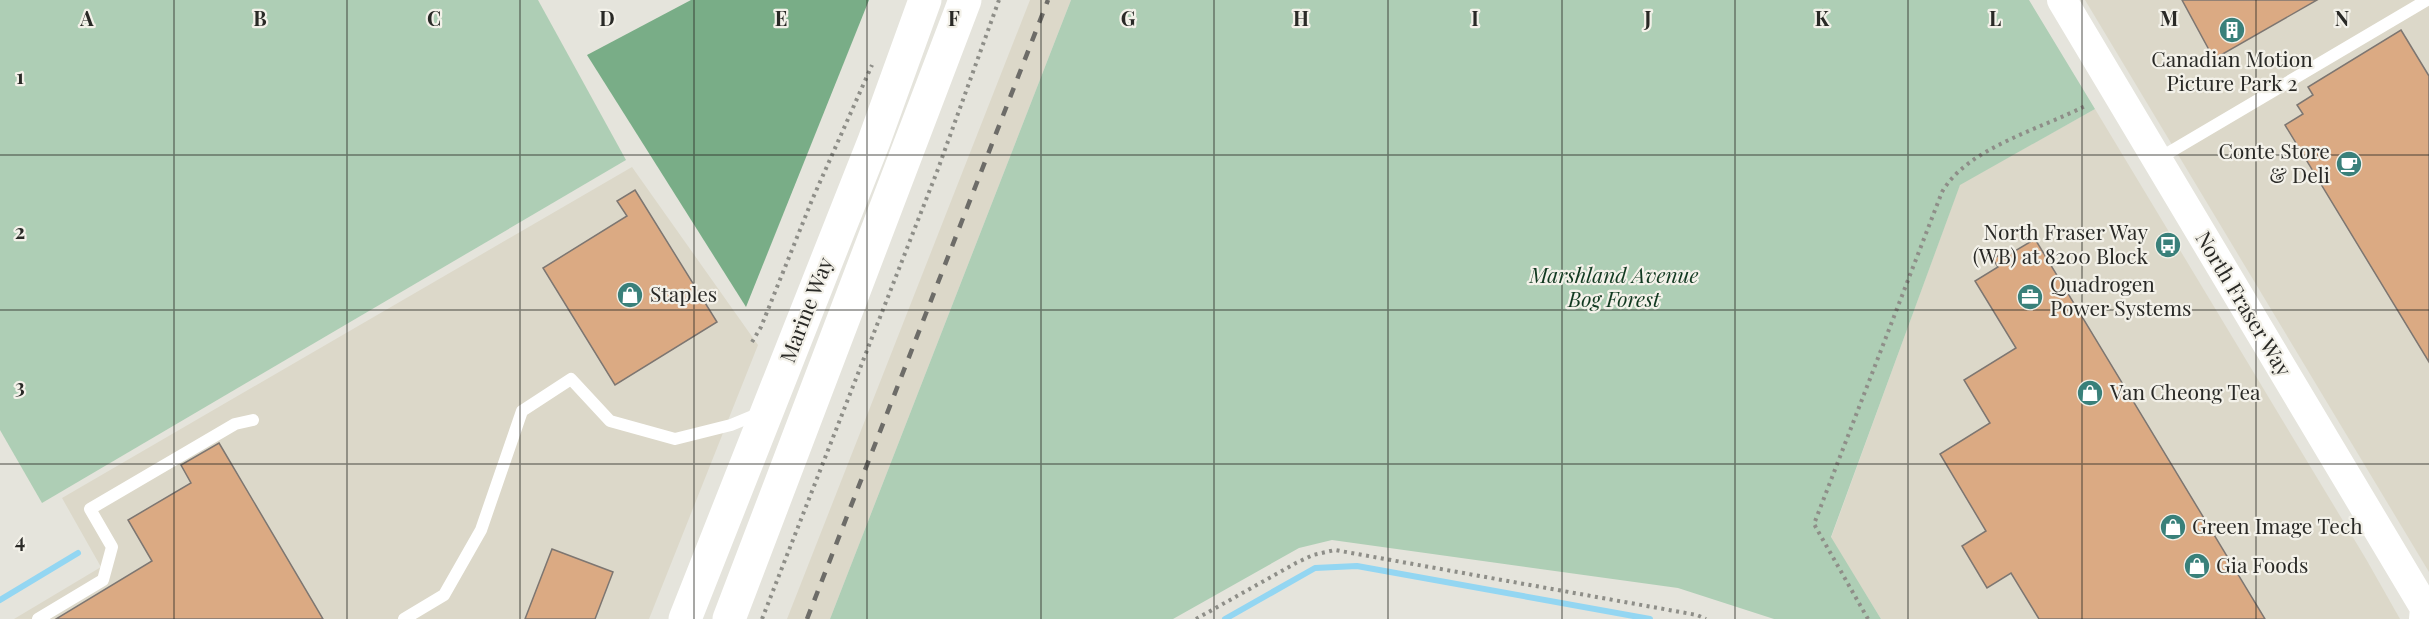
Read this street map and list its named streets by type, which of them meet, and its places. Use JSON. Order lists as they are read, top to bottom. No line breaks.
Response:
{"streets":{"main road":["Marine Way"],"street":["North Fraser Way"]},"parks":["Marshland Avenue Bog Forest"],"places":{"building":["Canadian Motion Picture Park 2"],"cafe":["Conte Store & Deli"],"bus stop":["North Fraser Way (WB) at 8200 Block"],"shop":["Staples","Van Cheong Tea","Green Image Tech","Gia Foods"],"office":["Quadrogen Power Systems"]},"grid":{"columns":["A","B","C","D","E","F","G","H","I","J","K","L","M","N"],"rows":["1","2","3","4"]}}
